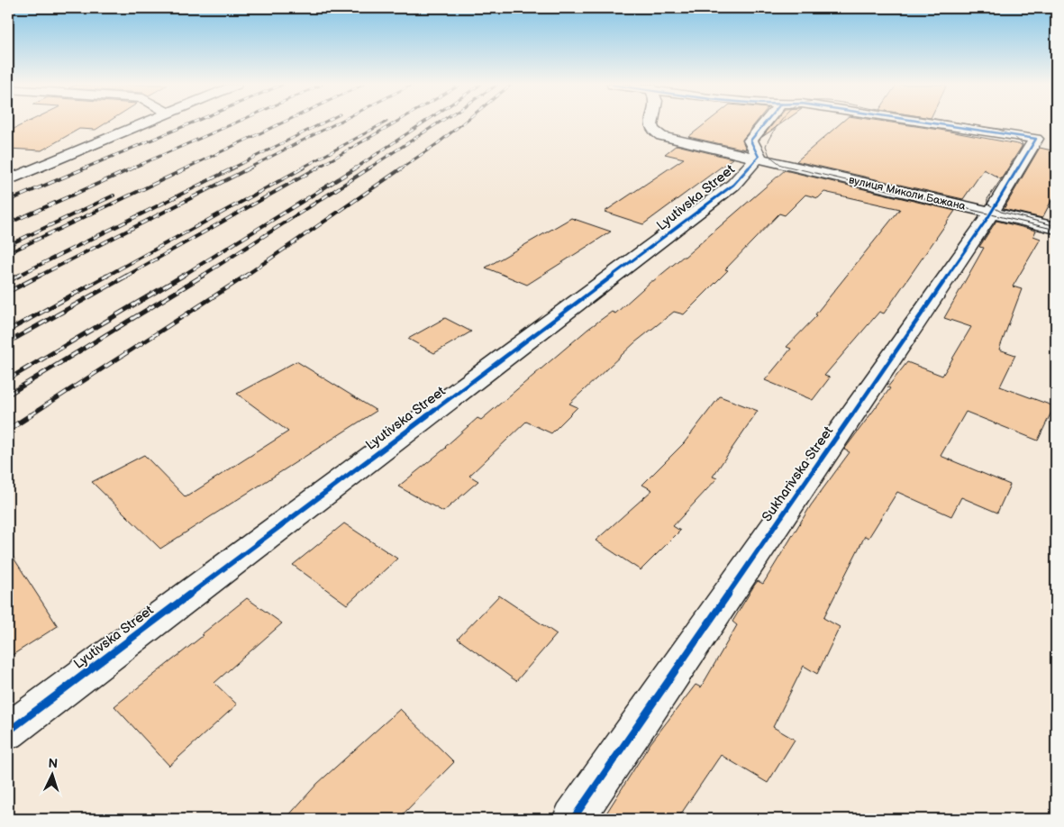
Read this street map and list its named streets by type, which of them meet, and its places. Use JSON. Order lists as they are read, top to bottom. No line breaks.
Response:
{"streets":{"street":["вулиця Миколи Бажана","Lyutivska Street","Sukharivska Street"]},"crossings":[["вулиця Миколи Бажана","Lyutivska Street"],["вулиця Миколи Бажана","Sukharivska Street"]],"north":"top"}
